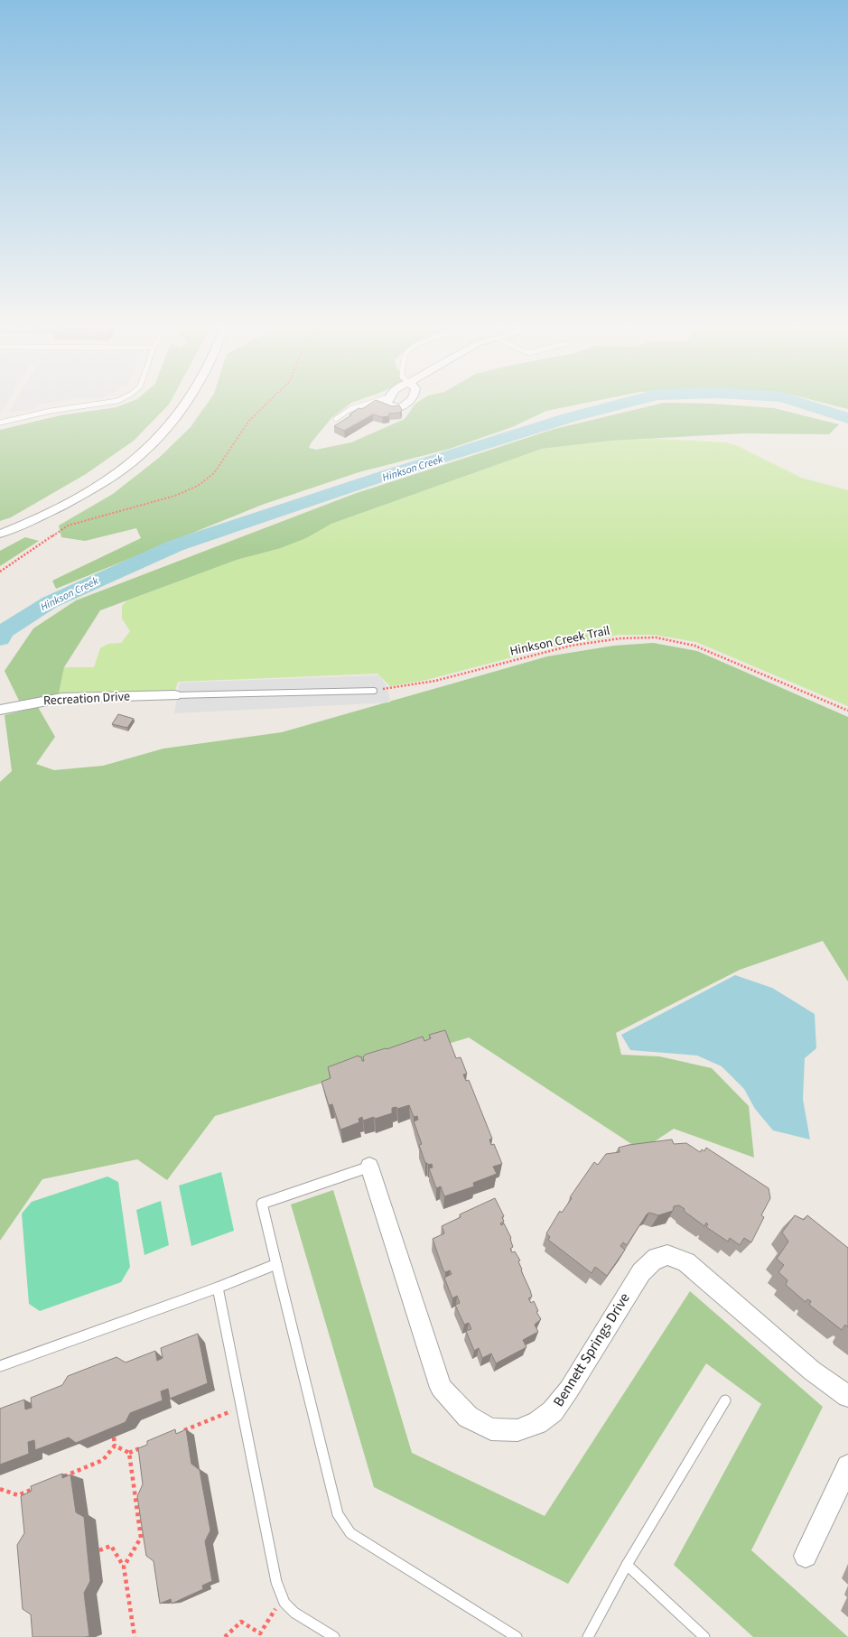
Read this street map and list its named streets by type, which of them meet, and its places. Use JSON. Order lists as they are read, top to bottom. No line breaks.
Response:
{"streets":{"street":["Recreation Drive","Bennett Springs Drive"],"path":["Hinkson Creek Trail"]},"water":["Hinkson Creek"]}
